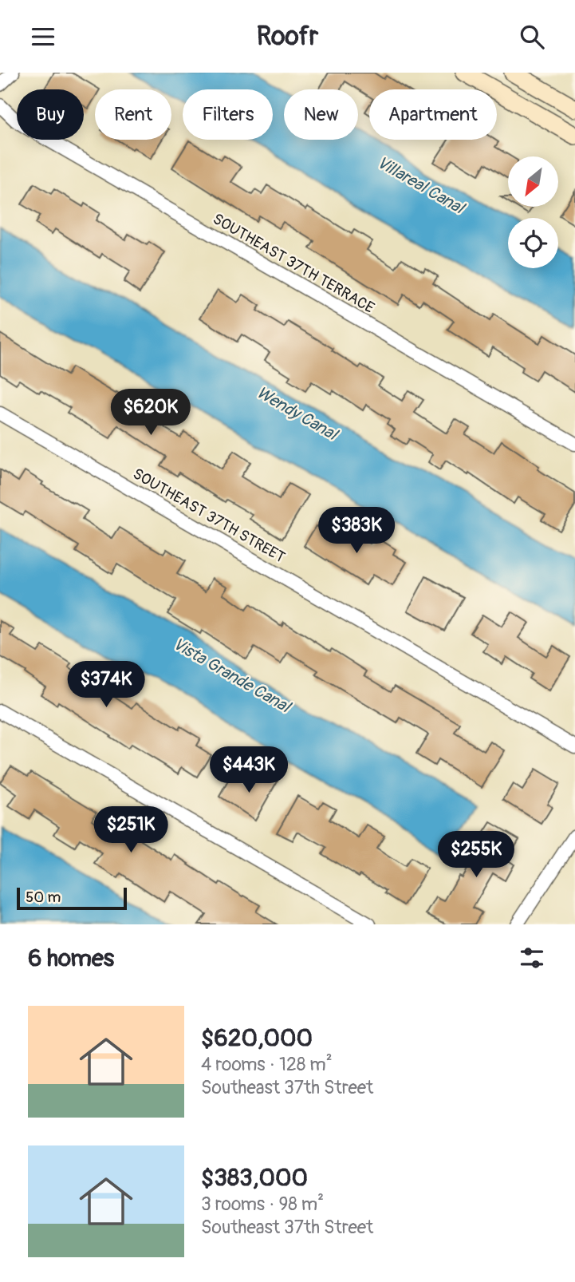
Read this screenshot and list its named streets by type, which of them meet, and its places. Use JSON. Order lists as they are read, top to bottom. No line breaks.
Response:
{"streets":{"street":["SOUTHEAST 37TH TERRACE","SOUTHEAST 37TH STREET"]},"water":["Villareal Canal","Wendy Canal","Vista Grande Canal"],"scale_bar":"50 m","north":"bottom left","page":{"header":"Roofr","chip":["Buy","Rent","Filters","New","Apartment"],"price":["$620K","$383K","$374K","$443K","$251K","$255K"],"scale":"50 m","heading":"6 homes","list":[{"name":"$620,000","note":"4 rooms · 128 m² · Southeast 37th Street"},{"name":"$383,000","note":"3 rooms · 98 m² · Southeast 37th Street"}]}}
